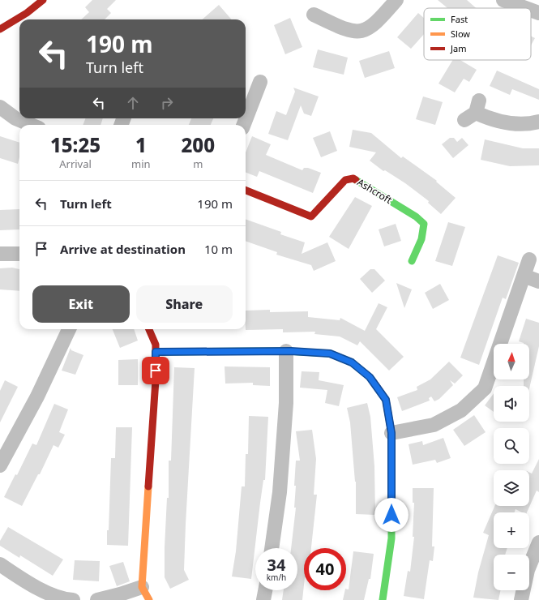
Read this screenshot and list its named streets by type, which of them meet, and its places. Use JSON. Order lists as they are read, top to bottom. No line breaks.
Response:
{"streets":{"street":["Ashcroft"]},"legend":["Fast","Slow","Jam"],"north":"top","page":{"turn":["190 m","Turn left"],"eta":["15:25","Arrival","1","min","200","m"],"list":[{"name":"Turn left","value":"190 m"},{"name":"Arrive at destination","value":"10 m"}],"buttons":["Exit","Share"],"map_buttons":["+","−"],"speed":"34 km/h","limit":"40"}}
